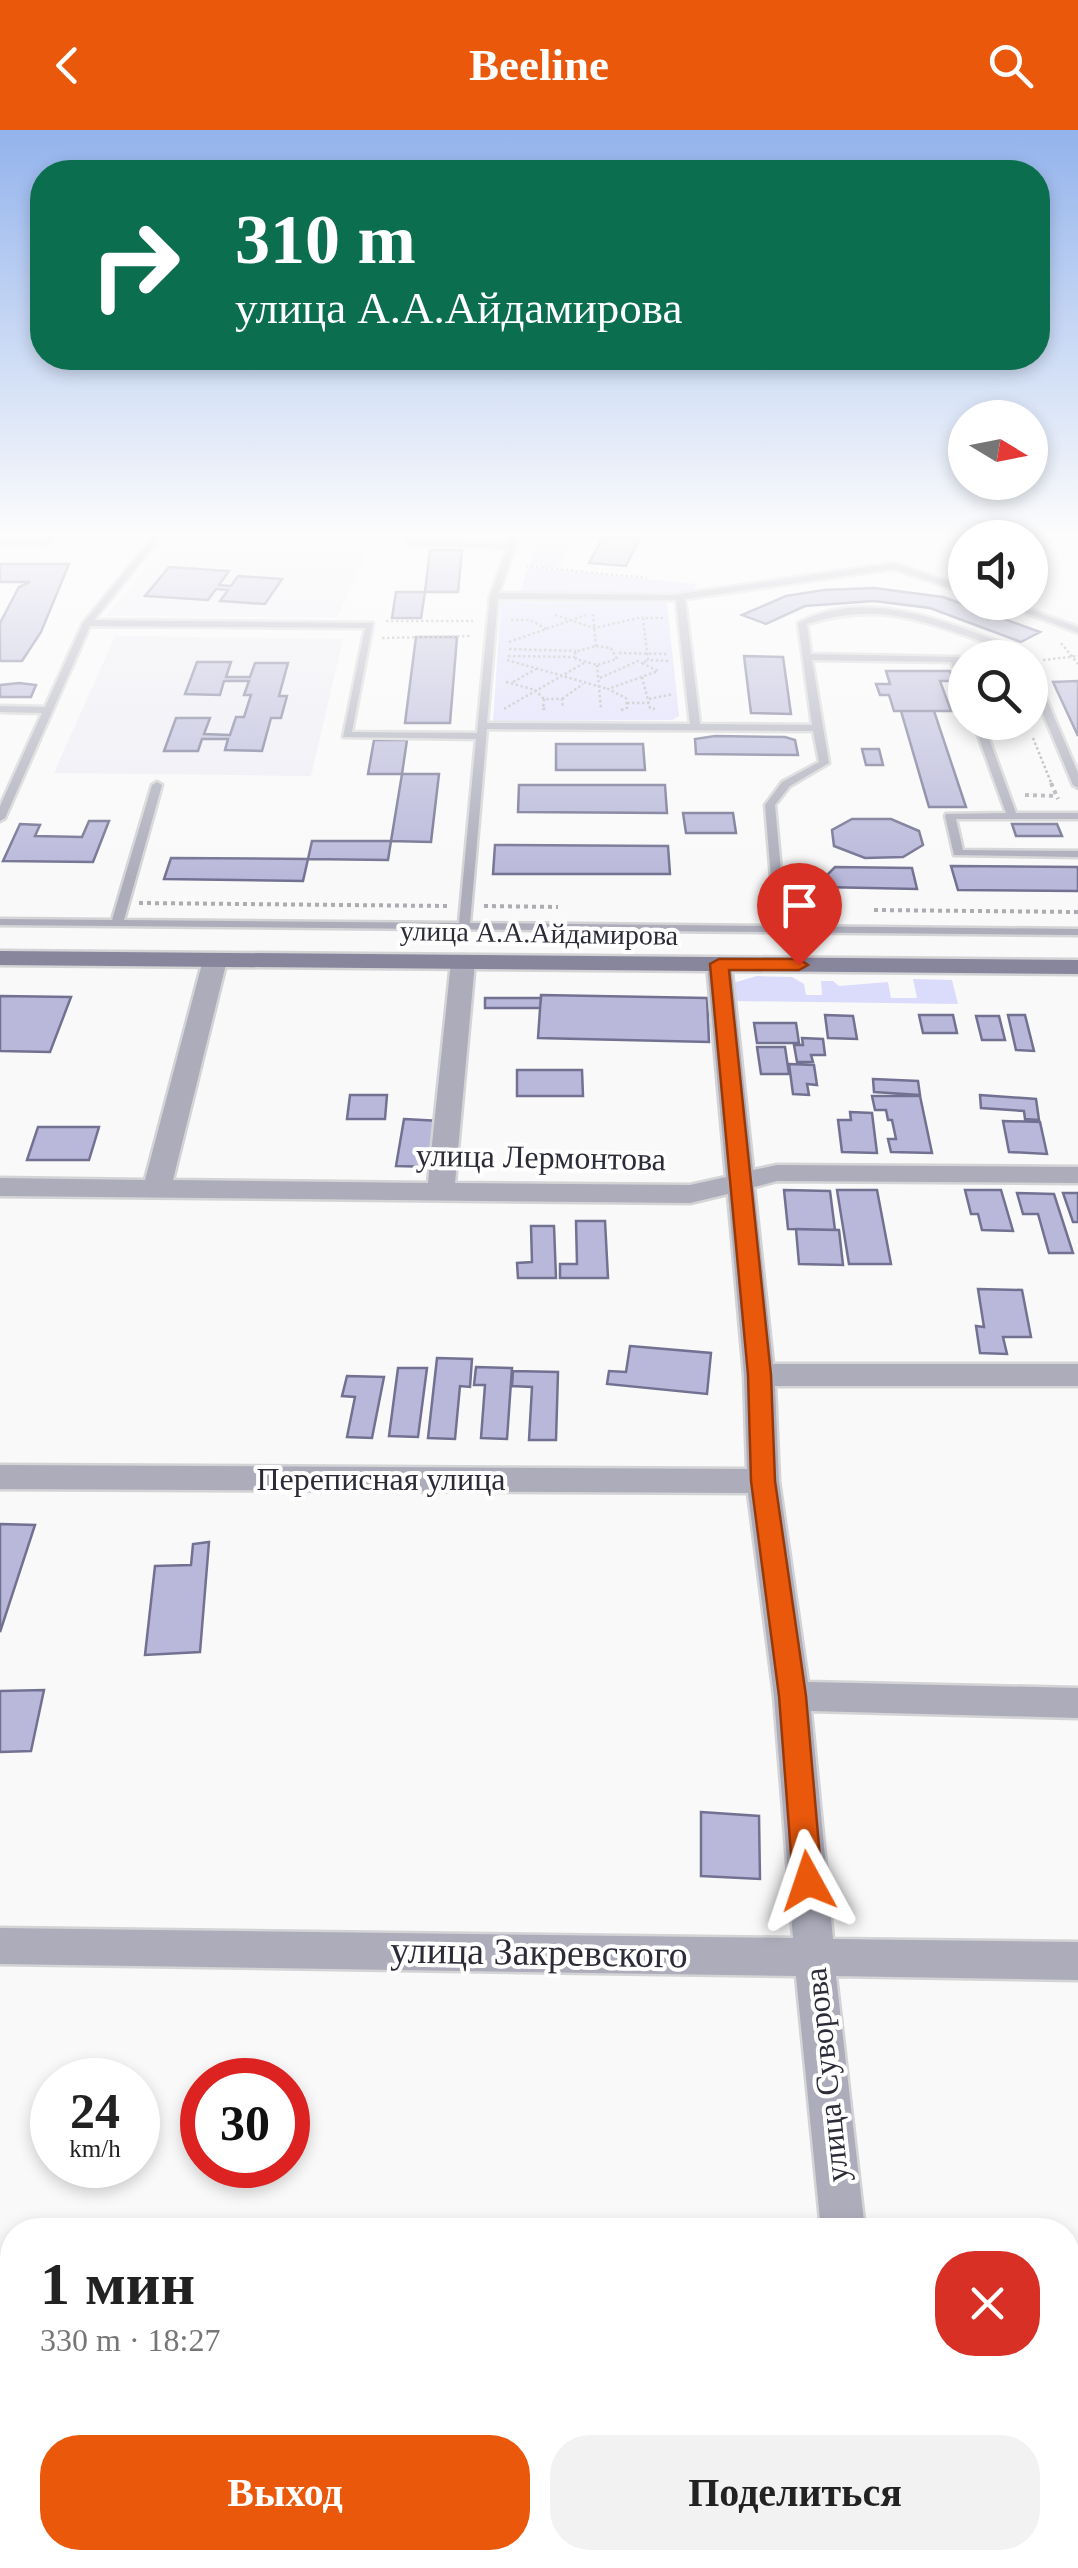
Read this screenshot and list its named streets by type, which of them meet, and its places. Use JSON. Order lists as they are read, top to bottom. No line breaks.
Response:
{"streets":{"main road":["улица А.А.Айдамирова"],"street":["улица Лермонтова","Переписная улица","улица Закревского","улица Суворова"]},"crossings":[["улица А.А.Айдамирова","улица Суворова"],["улица Лермонтова","улица Суворова"],["Переписная улица","улица Суворова"],["улица Закревского","улица Суворова"]],"north":"right","page":{"header":"Beeline","turn":["310 m","улица А.А.Айдамирова"],"speed":"24 km/h","limit":"30","heading":["1 мин","330 m · 18:27"],"buttons":["Выход","Поделиться"]}}
